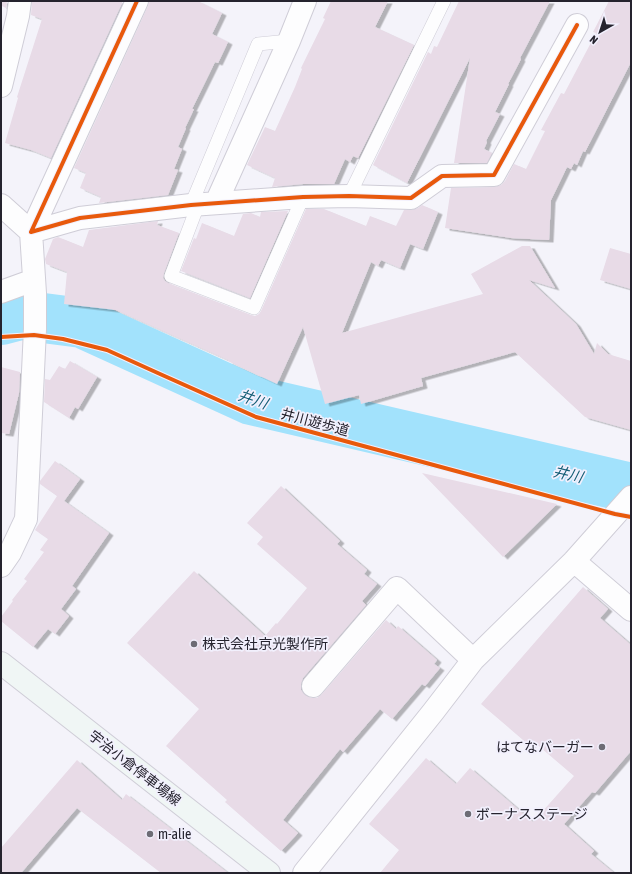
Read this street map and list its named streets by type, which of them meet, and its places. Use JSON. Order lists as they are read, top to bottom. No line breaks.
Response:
{"streets":{"main road":["宇治小倉停車場線"],"cycle path":["井川遊歩道"]},"water":["井川"],"places":["株式会社京光製作所","はてなバーガー","ボーナスステージ","m-alie"],"north":"bottom left"}
